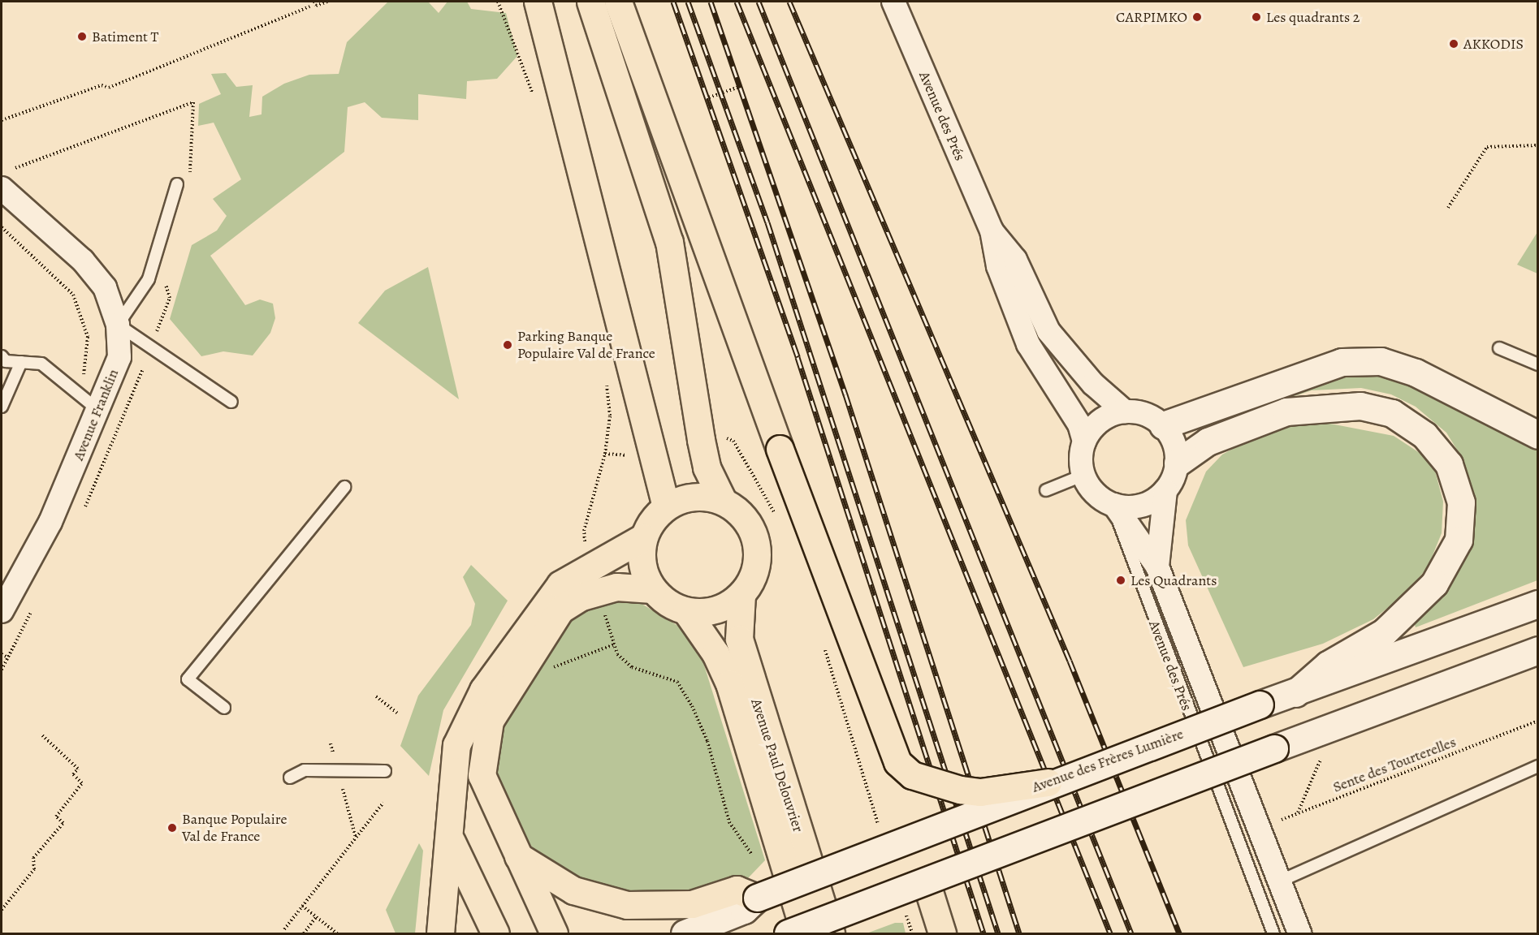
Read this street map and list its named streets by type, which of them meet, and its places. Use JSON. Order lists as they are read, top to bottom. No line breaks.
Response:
{"streets":{"main road":["Avenue des Frères Lumière","Avenue Paul Delouvrier"],"street":["Avenue des Prés","Avenue Franklin"],"path":["Sente des Tourterelles"]},"crossings":[["Avenue des Prés","Sente des Tourterelles"]],"places":["CARPIMKO","Les quadrants 2","Batiment T","AKKODIS","Parking Banque Populaire Val de France","Les Quadrants","Banque Populaire Val de France"]}
